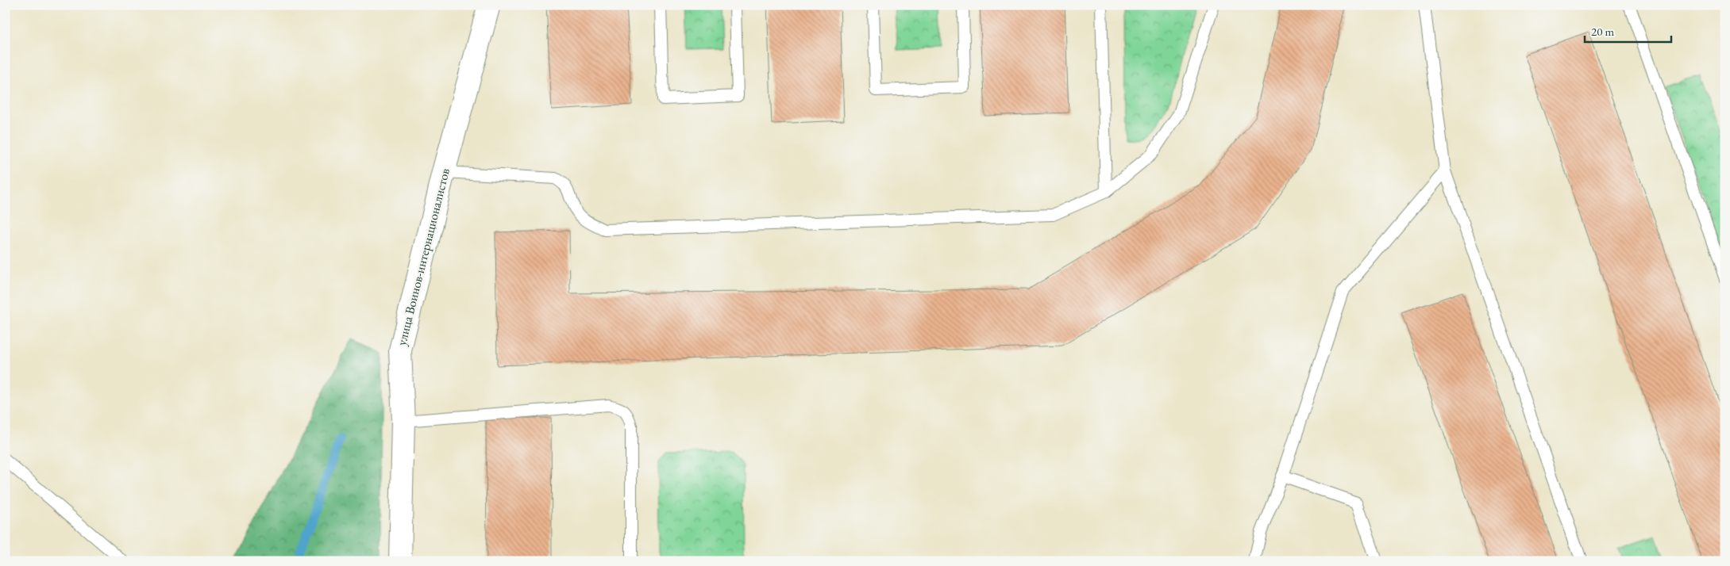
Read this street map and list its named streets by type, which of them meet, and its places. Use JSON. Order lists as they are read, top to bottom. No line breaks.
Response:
{"streets":{"street":["улица Воинов-интернационалистов"]},"scale_bar":"20 m"}
